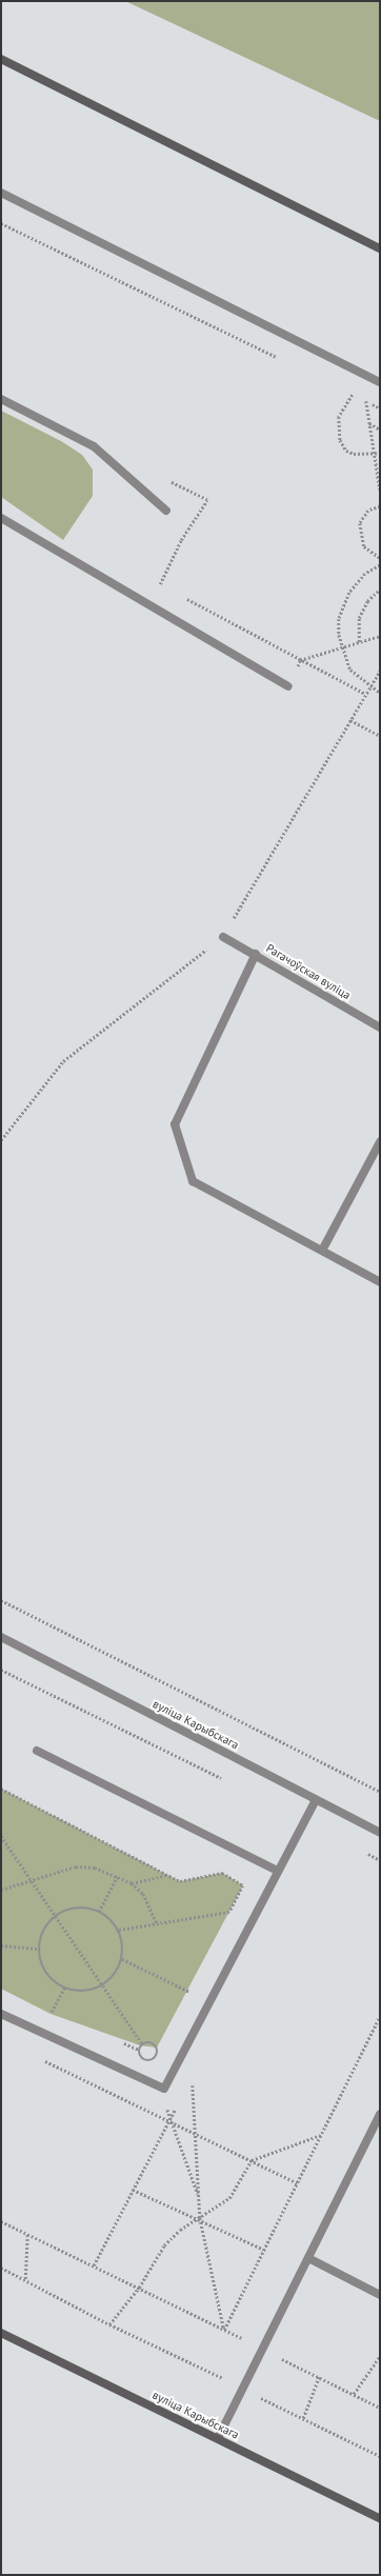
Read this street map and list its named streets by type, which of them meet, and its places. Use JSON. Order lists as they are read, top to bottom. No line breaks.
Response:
{"streets":{"street":["Рагачоўская вуліца","вуліца Карыбскага"]}}
